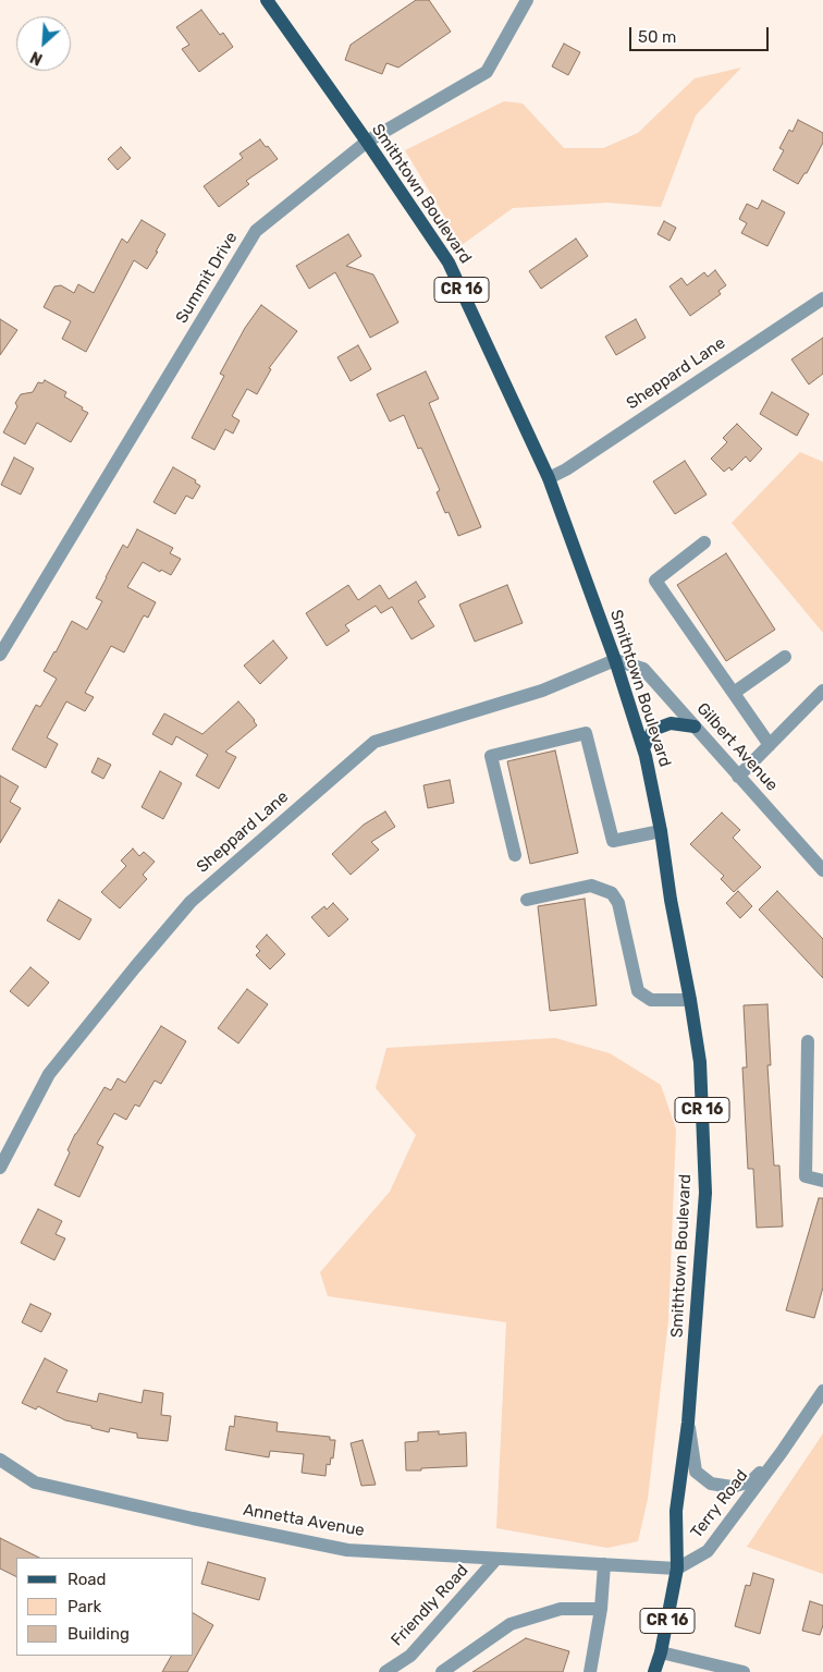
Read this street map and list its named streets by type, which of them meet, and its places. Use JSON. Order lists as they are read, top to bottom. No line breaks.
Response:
{"streets":{"main road":["Smithtown Boulevard","CR 16"],"street":["Summit Drive","Sheppard Lane","Gilbert Avenue","Terry Road","Annetta Avenue","Friendly Road"]},"crossings":[["Smithtown Boulevard","Summit Drive"],["Smithtown Boulevard","CR 16"],["Smithtown Boulevard","Sheppard Lane"],["Smithtown Boulevard","Gilbert Avenue"],["Smithtown Boulevard","Terry Road"],["Smithtown Boulevard","Annetta Avenue"],["CR 16","Terry Road"],["CR 16","Annetta Avenue"],["Sheppard Lane","Gilbert Avenue"],["Terry Road","Annetta Avenue"],["Annetta Avenue","Friendly Road"]],"legend":["Road","Park","Building"],"scale_bar":"50 m","north":"bottom left"}
